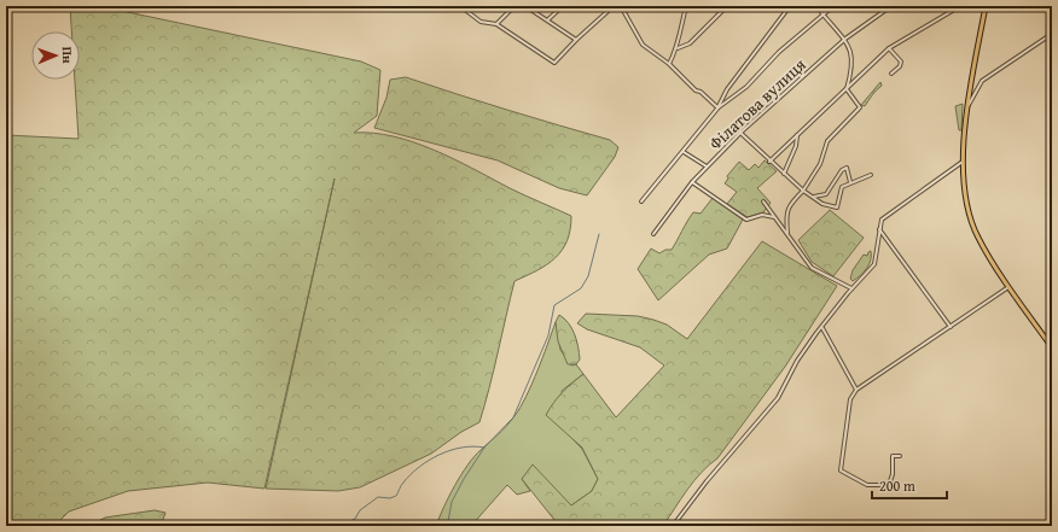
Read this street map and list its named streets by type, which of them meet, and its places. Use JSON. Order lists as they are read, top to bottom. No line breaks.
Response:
{"streets":{"street":["Філатова вулиця"]},"scale_bar":"200 m","north":"right"}
